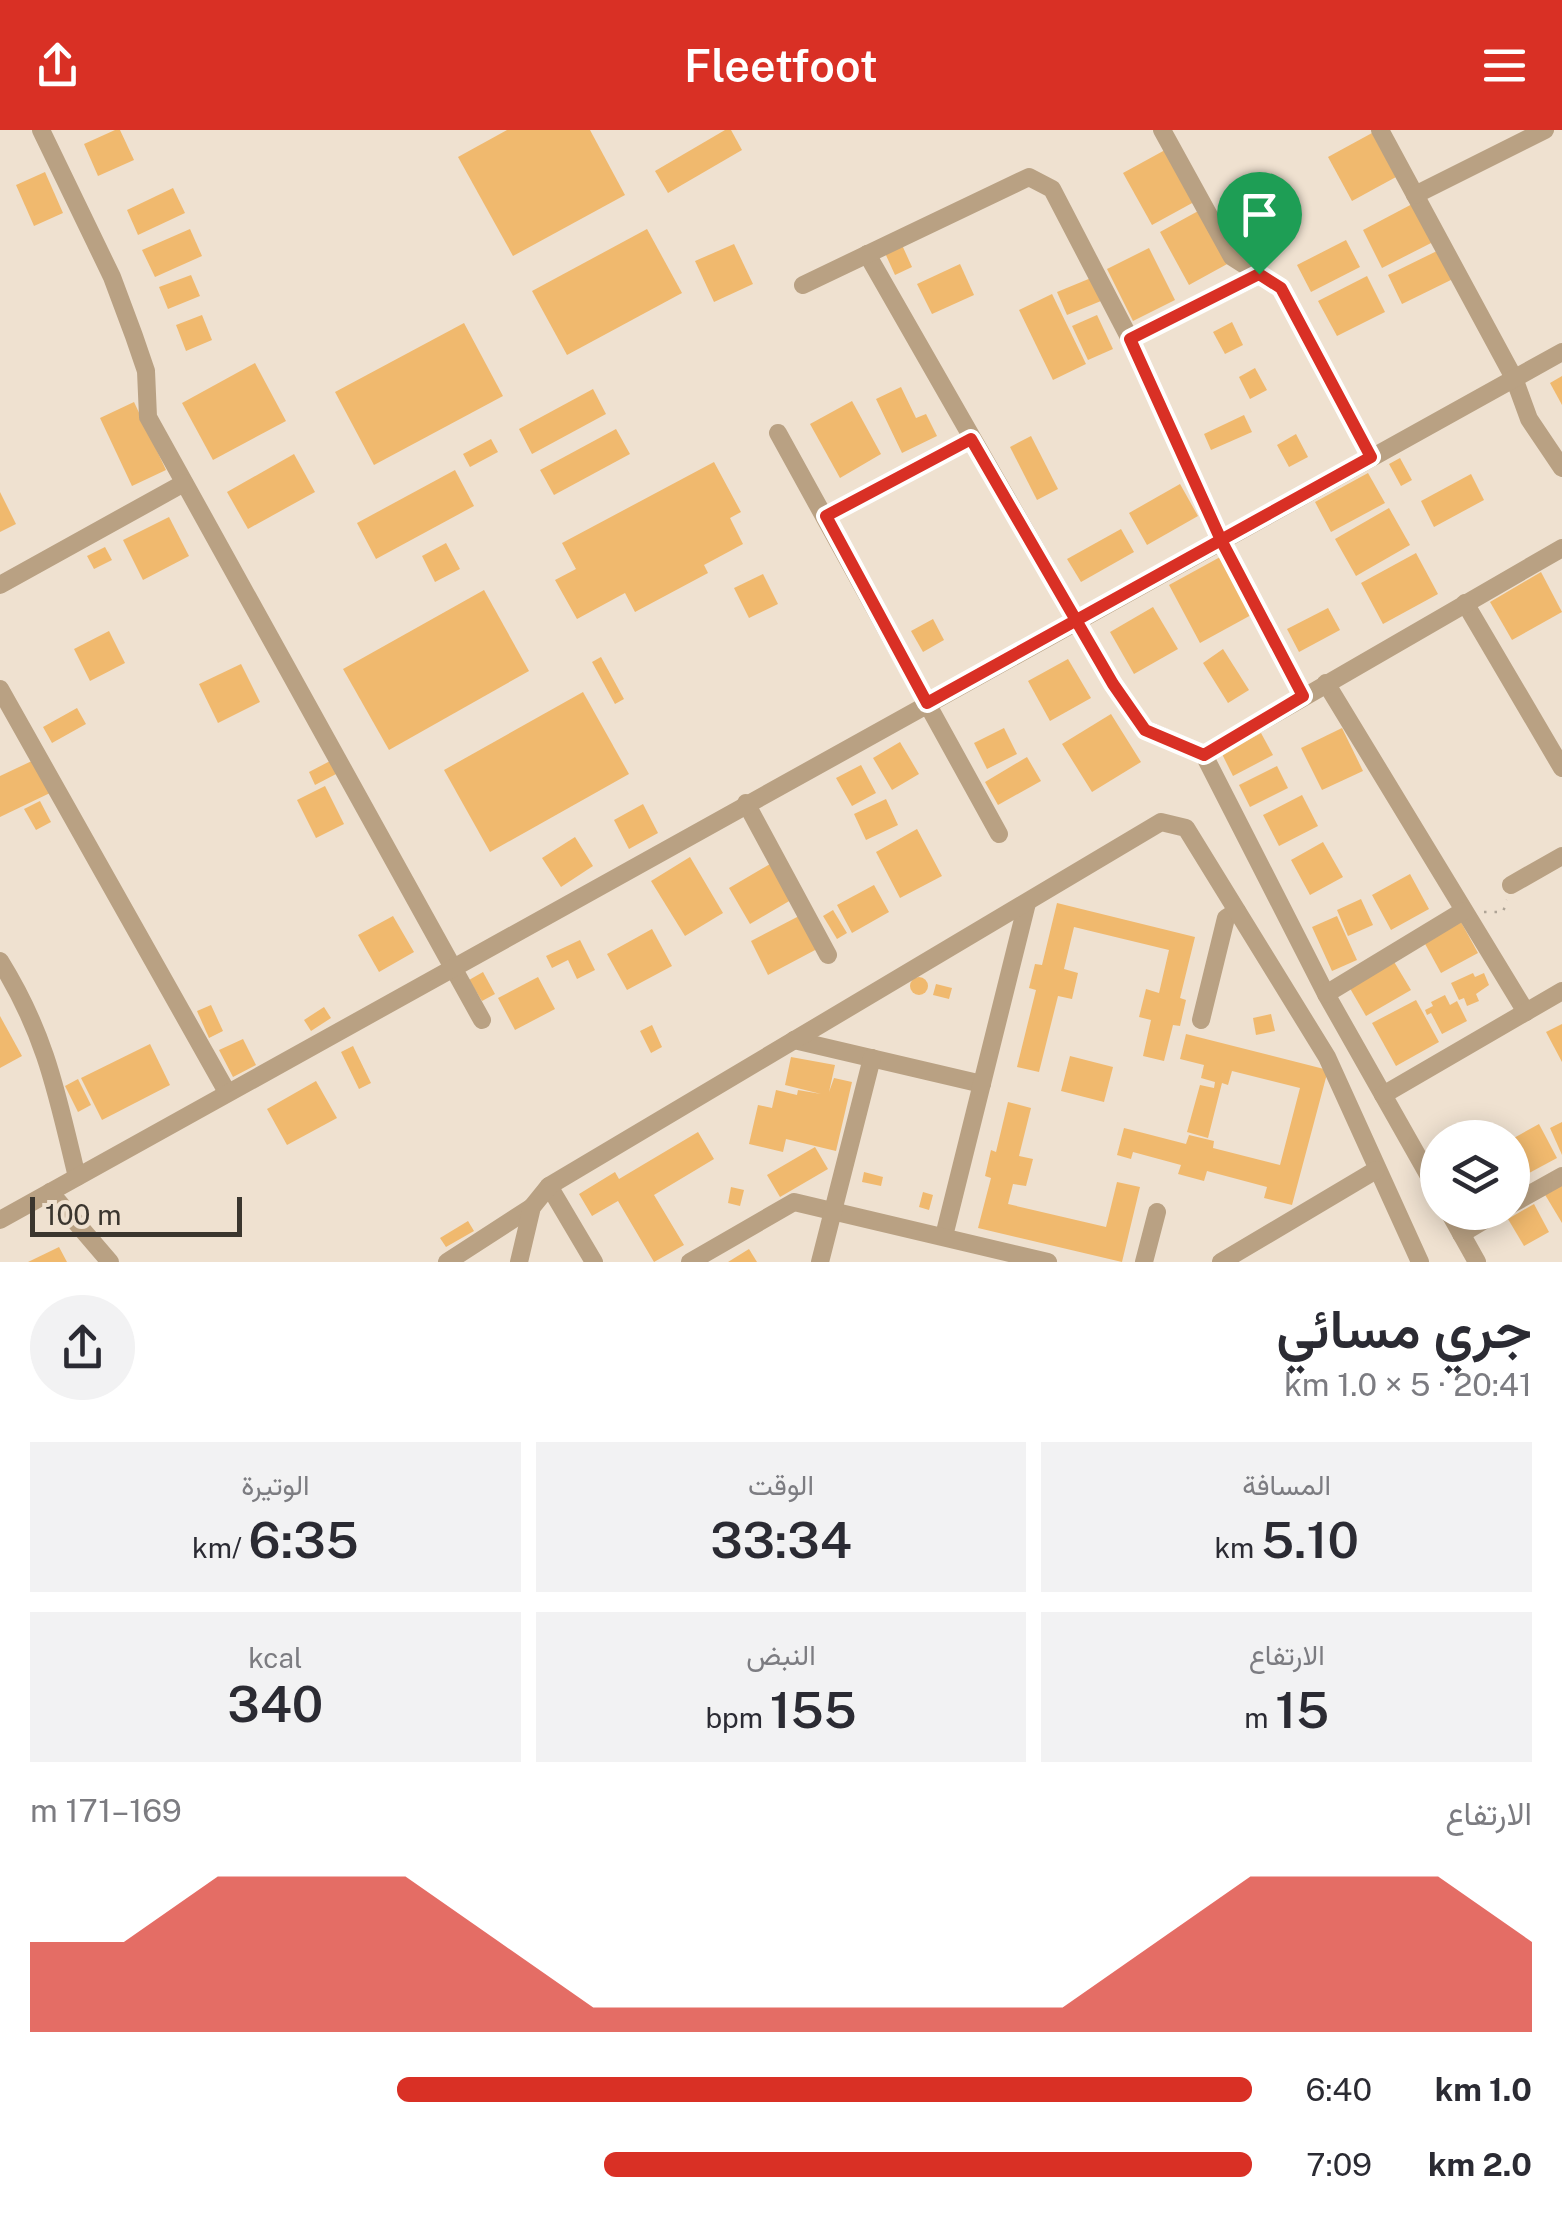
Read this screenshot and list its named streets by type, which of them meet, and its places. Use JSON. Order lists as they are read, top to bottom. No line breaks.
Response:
{"scale_bar":"100 m","page":{"header":"Fleetfoot","scale":"100 m","heading":["جري مسائي","20:41 · 5 × 1.0 km"],"stats":[["المسافة","5.10 km"],["الوقت","33:34"],["الوتيرة","6:35 /km"],["الارتفاع","15 m"],["النبض","155 bpm"],["kcal","340"]],"chart":["الارتفاع","169–171 m"],"list":[{"name":"1.0 km","note":"6:40"},{"name":"2.0 km","note":"7:09"}]}}
